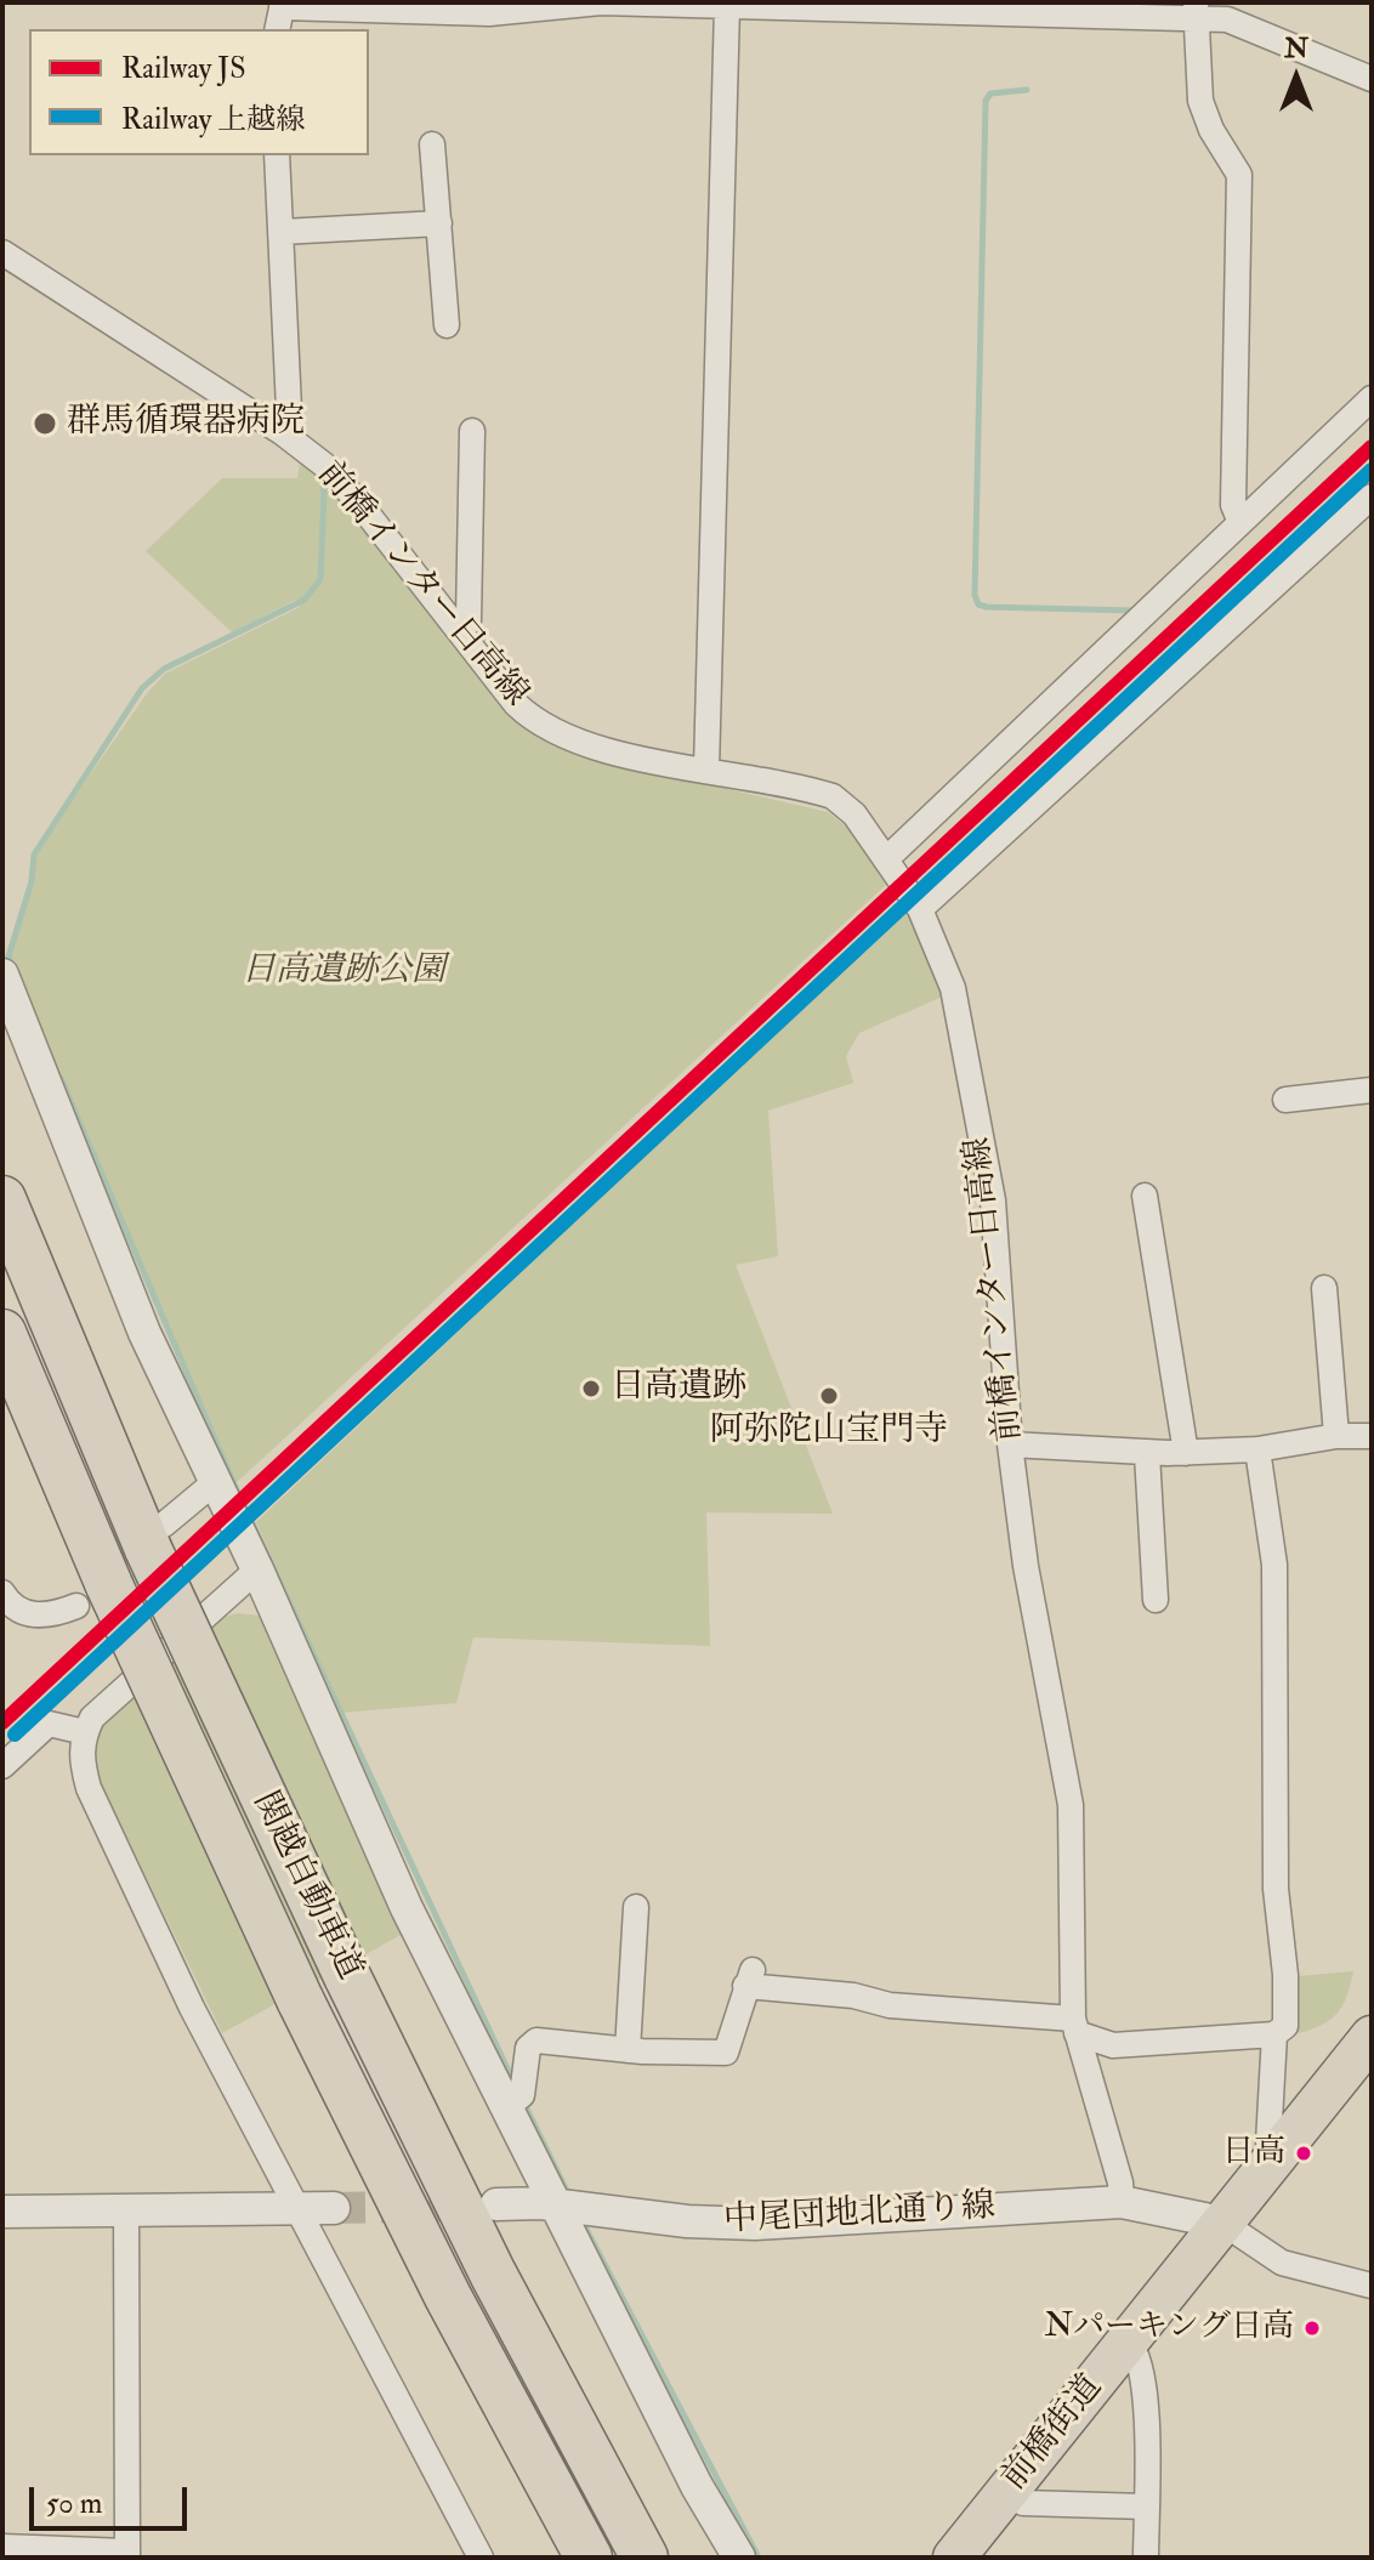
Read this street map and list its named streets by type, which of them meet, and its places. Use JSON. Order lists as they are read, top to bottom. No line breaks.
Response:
{"streets":{"highway":["関越自動車道"],"main road":["前橋街道"],"street":["前橋インター日高線","中尾団地北通り線"]},"crossings":[["前橋インター日高線","中尾団地北通り線"],["中尾団地北通り線","前橋街道"]],"parks":["日高遺跡公園"],"places":["群馬循環器病院","日高遺跡","阿弥陀山宝門寺","日高","Nパーキング日高"],"lines":["rail line JS","rail line 上越線"],"legend":["Railway JS","Railway 上越線"],"scale_bar":"50 m","north":"top"}
